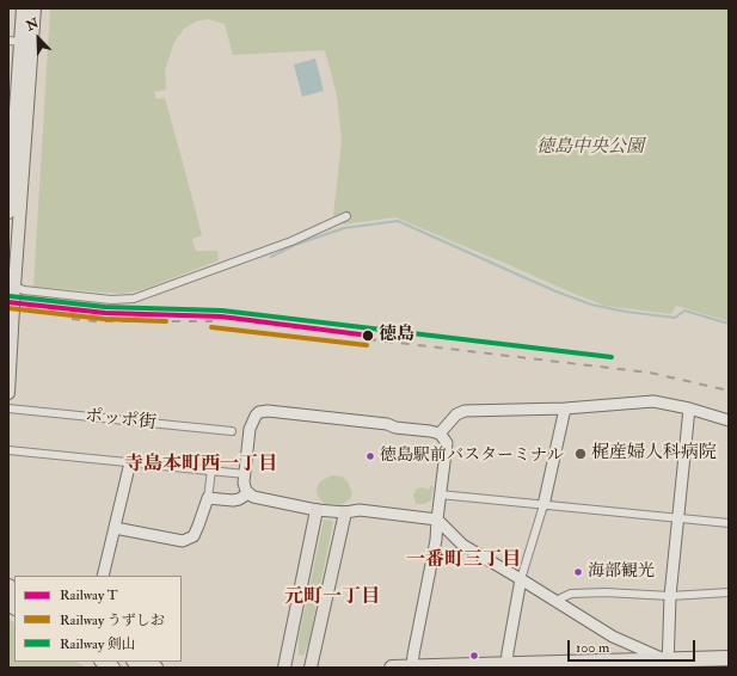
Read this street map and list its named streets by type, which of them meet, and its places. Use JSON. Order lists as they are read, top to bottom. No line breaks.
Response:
{"streets":{"street":["ポッポ街"]},"districts":["寺島本町西一丁目","一番町三丁目","元町一丁目"],"parks":["徳島中央公園"],"places":["徳島","梶産婦人科病院","徳島駅前バスターミナル","海部観光"],"lines":["rail line 剣山","rail line T","rail line うずしお"],"legend":["Railway T","Railway うずしお","Railway 剣山"],"scale_bar":"100 m","north":"top left"}
